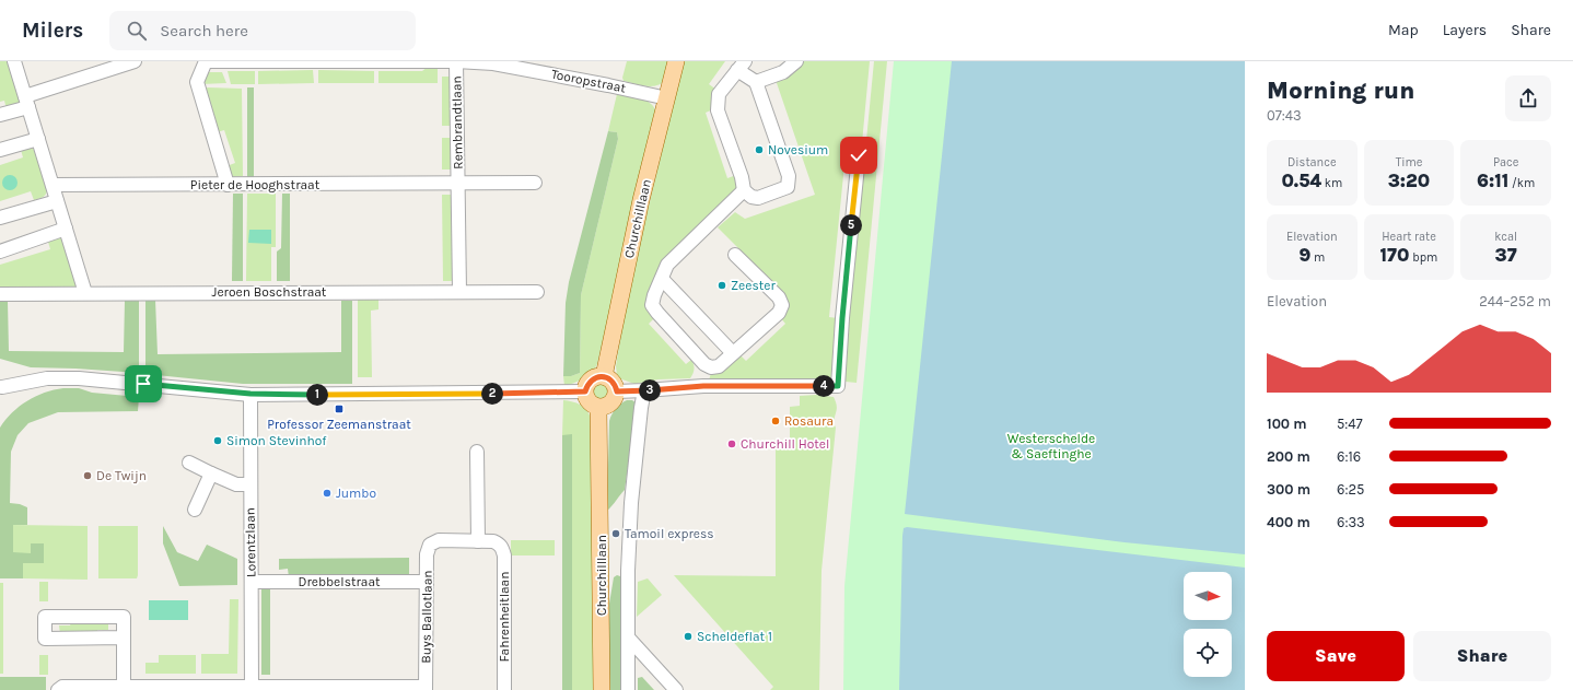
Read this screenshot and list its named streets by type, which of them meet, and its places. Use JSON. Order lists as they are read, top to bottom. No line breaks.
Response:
{"streets":{"main road":["Churchilllaan"],"street":["Tooropstraat","Rembrandtlaan","Pieter de Hooghstraat","Jeroen Boschstraat","Lorentzlaan","Drebbelstraat","Buys Ballotlaan","Fahrenheitlaan"]},"crossings":[["Tooropstraat","Rembrandtlaan"],["Tooropstraat","Churchilllaan"],["Rembrandtlaan","Pieter de Hooghstraat"],["Rembrandtlaan","Jeroen Boschstraat"],["Lorentzlaan","Drebbelstraat"],["Drebbelstraat","Buys Ballotlaan"],["Buys Ballotlaan","Fahrenheitlaan"]],"parks":["Westerschelde & Saeftinghe"],"places":{"other":["Novesium","Zeester","Rosaura","Simon Stevinhof","Churchill Hotel","De Twijn","Jumbo","Tamoil express","Scheldeflat 1"],"transit":["Professor Zeemanstraat"]},"north":"right","page":{"header":"Milers","search":"Search here","nav":["Map","Layers","Share"],"heading":["Morning run","07:43"],"stats":[["Distance","0.54 km"],["Time","3:20"],["Pace","6:11 /km"],["Elevation","9 m"],["Heart rate","170 bpm"],["kcal","37"]],"pins":["5","4","3","2","1"],"chart":["Elevation","244–252 m"],"list":[{"name":"100 m","note":"5:47"},{"name":"200 m","note":"6:16"},{"name":"300 m","note":"6:25"},{"name":"400 m","note":"6:33"}],"buttons":["Save","Share"]}}
